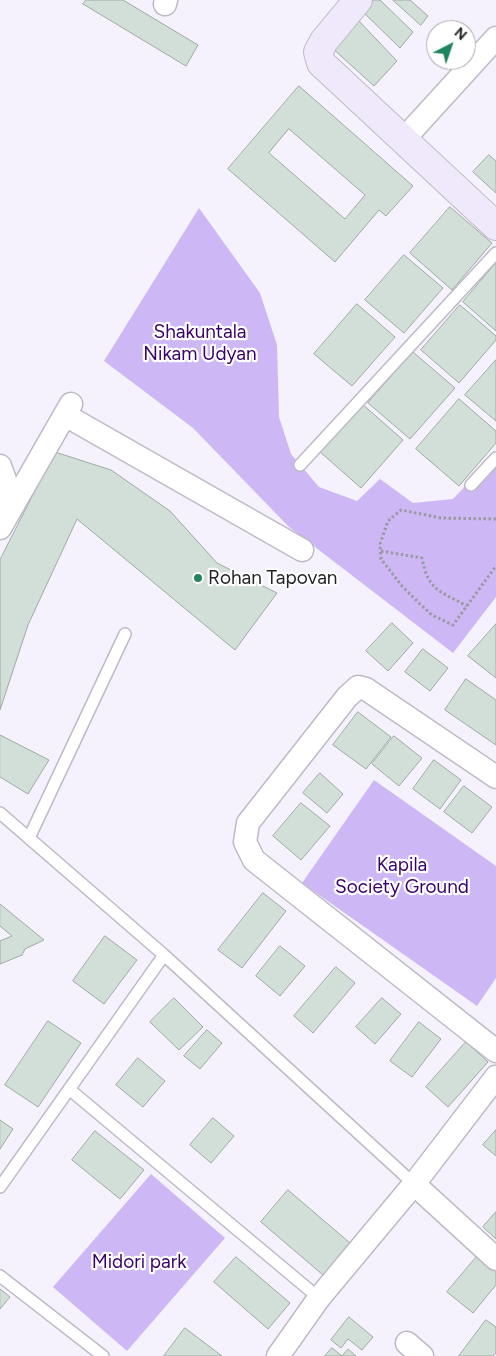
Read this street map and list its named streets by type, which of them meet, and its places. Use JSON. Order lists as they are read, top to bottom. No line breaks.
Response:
{"parks":["Shakuntala Nikam Udyan","Kapila Society Ground","Midori park"],"places":["Rohan Tapovan"],"north":"top right"}
